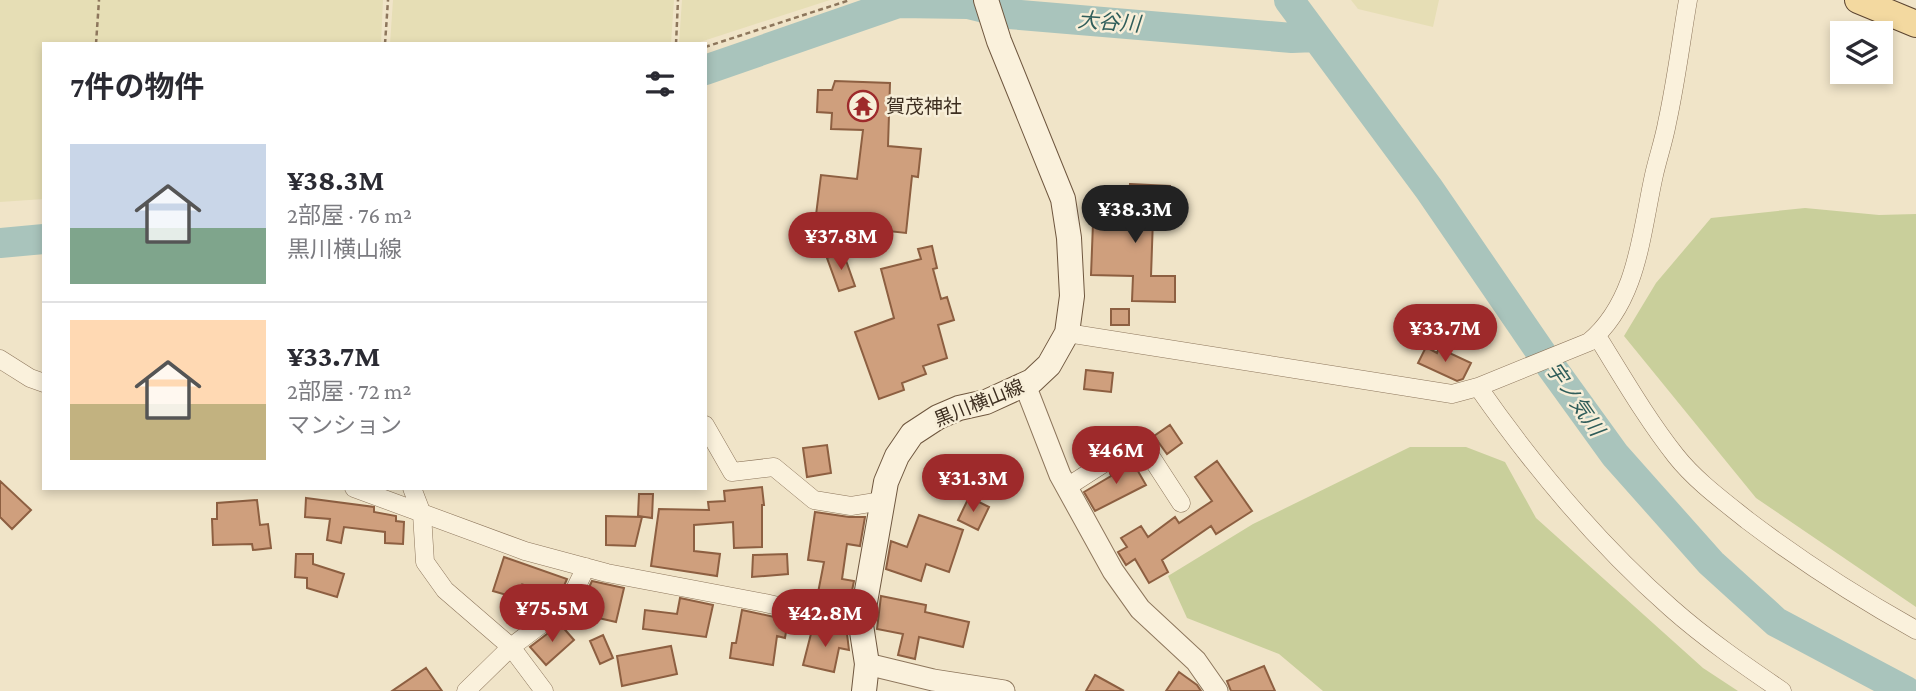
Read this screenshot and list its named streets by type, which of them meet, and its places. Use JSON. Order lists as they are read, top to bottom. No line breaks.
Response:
{"streets":{"main road":["黒川横山線"]},"water":["大谷川","宇ノ気川"],"places":{"temple":["賀茂神社"]},"page":{"heading":"7件の物件","list":[{"name":"¥38.3M","note":"2部屋 · 76 m² · 黒川横山線"},{"name":"¥33.7M","note":"2部屋 · 72 m² · マンション"}],"price":["¥38.3M","¥37.8M","¥33.7M","¥46M","¥31.3M","¥75.5M","¥42.8M"]}}
